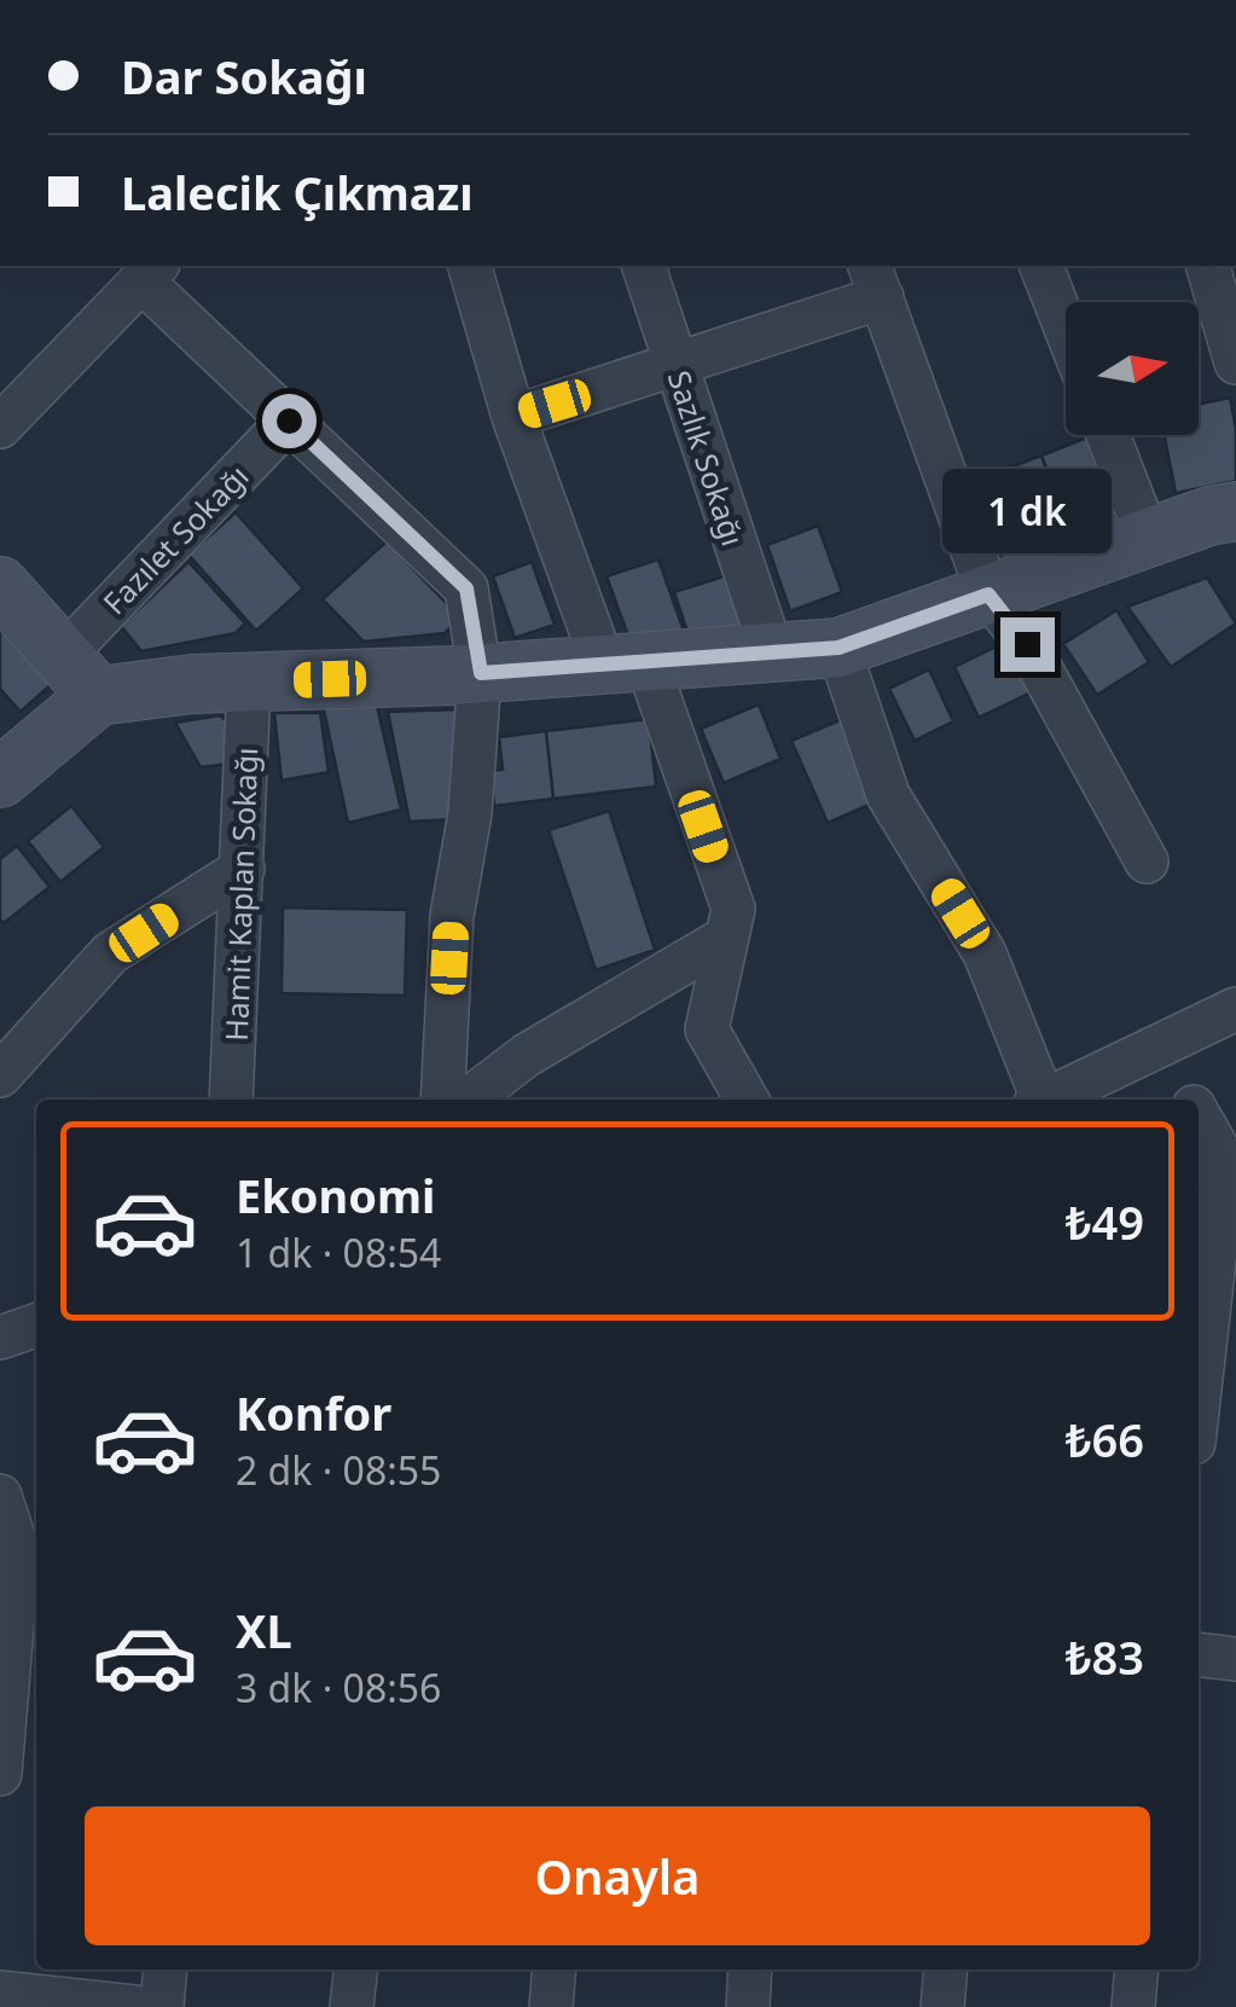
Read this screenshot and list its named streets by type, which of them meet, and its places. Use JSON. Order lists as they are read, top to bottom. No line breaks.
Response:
{"streets":{"street":["Sazlık Sokağı","Fazılet Sokağı","Hamit Kaplan Sokağı"]},"north":"right","page":{"banner":["Dar Sokağı","Lalecik Çıkmazı"],"bubble":"1 dk","list":[{"name":"Ekonomi","note":"1 dk · 08:54","value":"₺49"},{"name":"Konfor","note":"2 dk · 08:55","value":"₺66"},{"name":"XL","note":"3 dk · 08:56","value":"₺83"}],"buttons":"Onayla"}}
